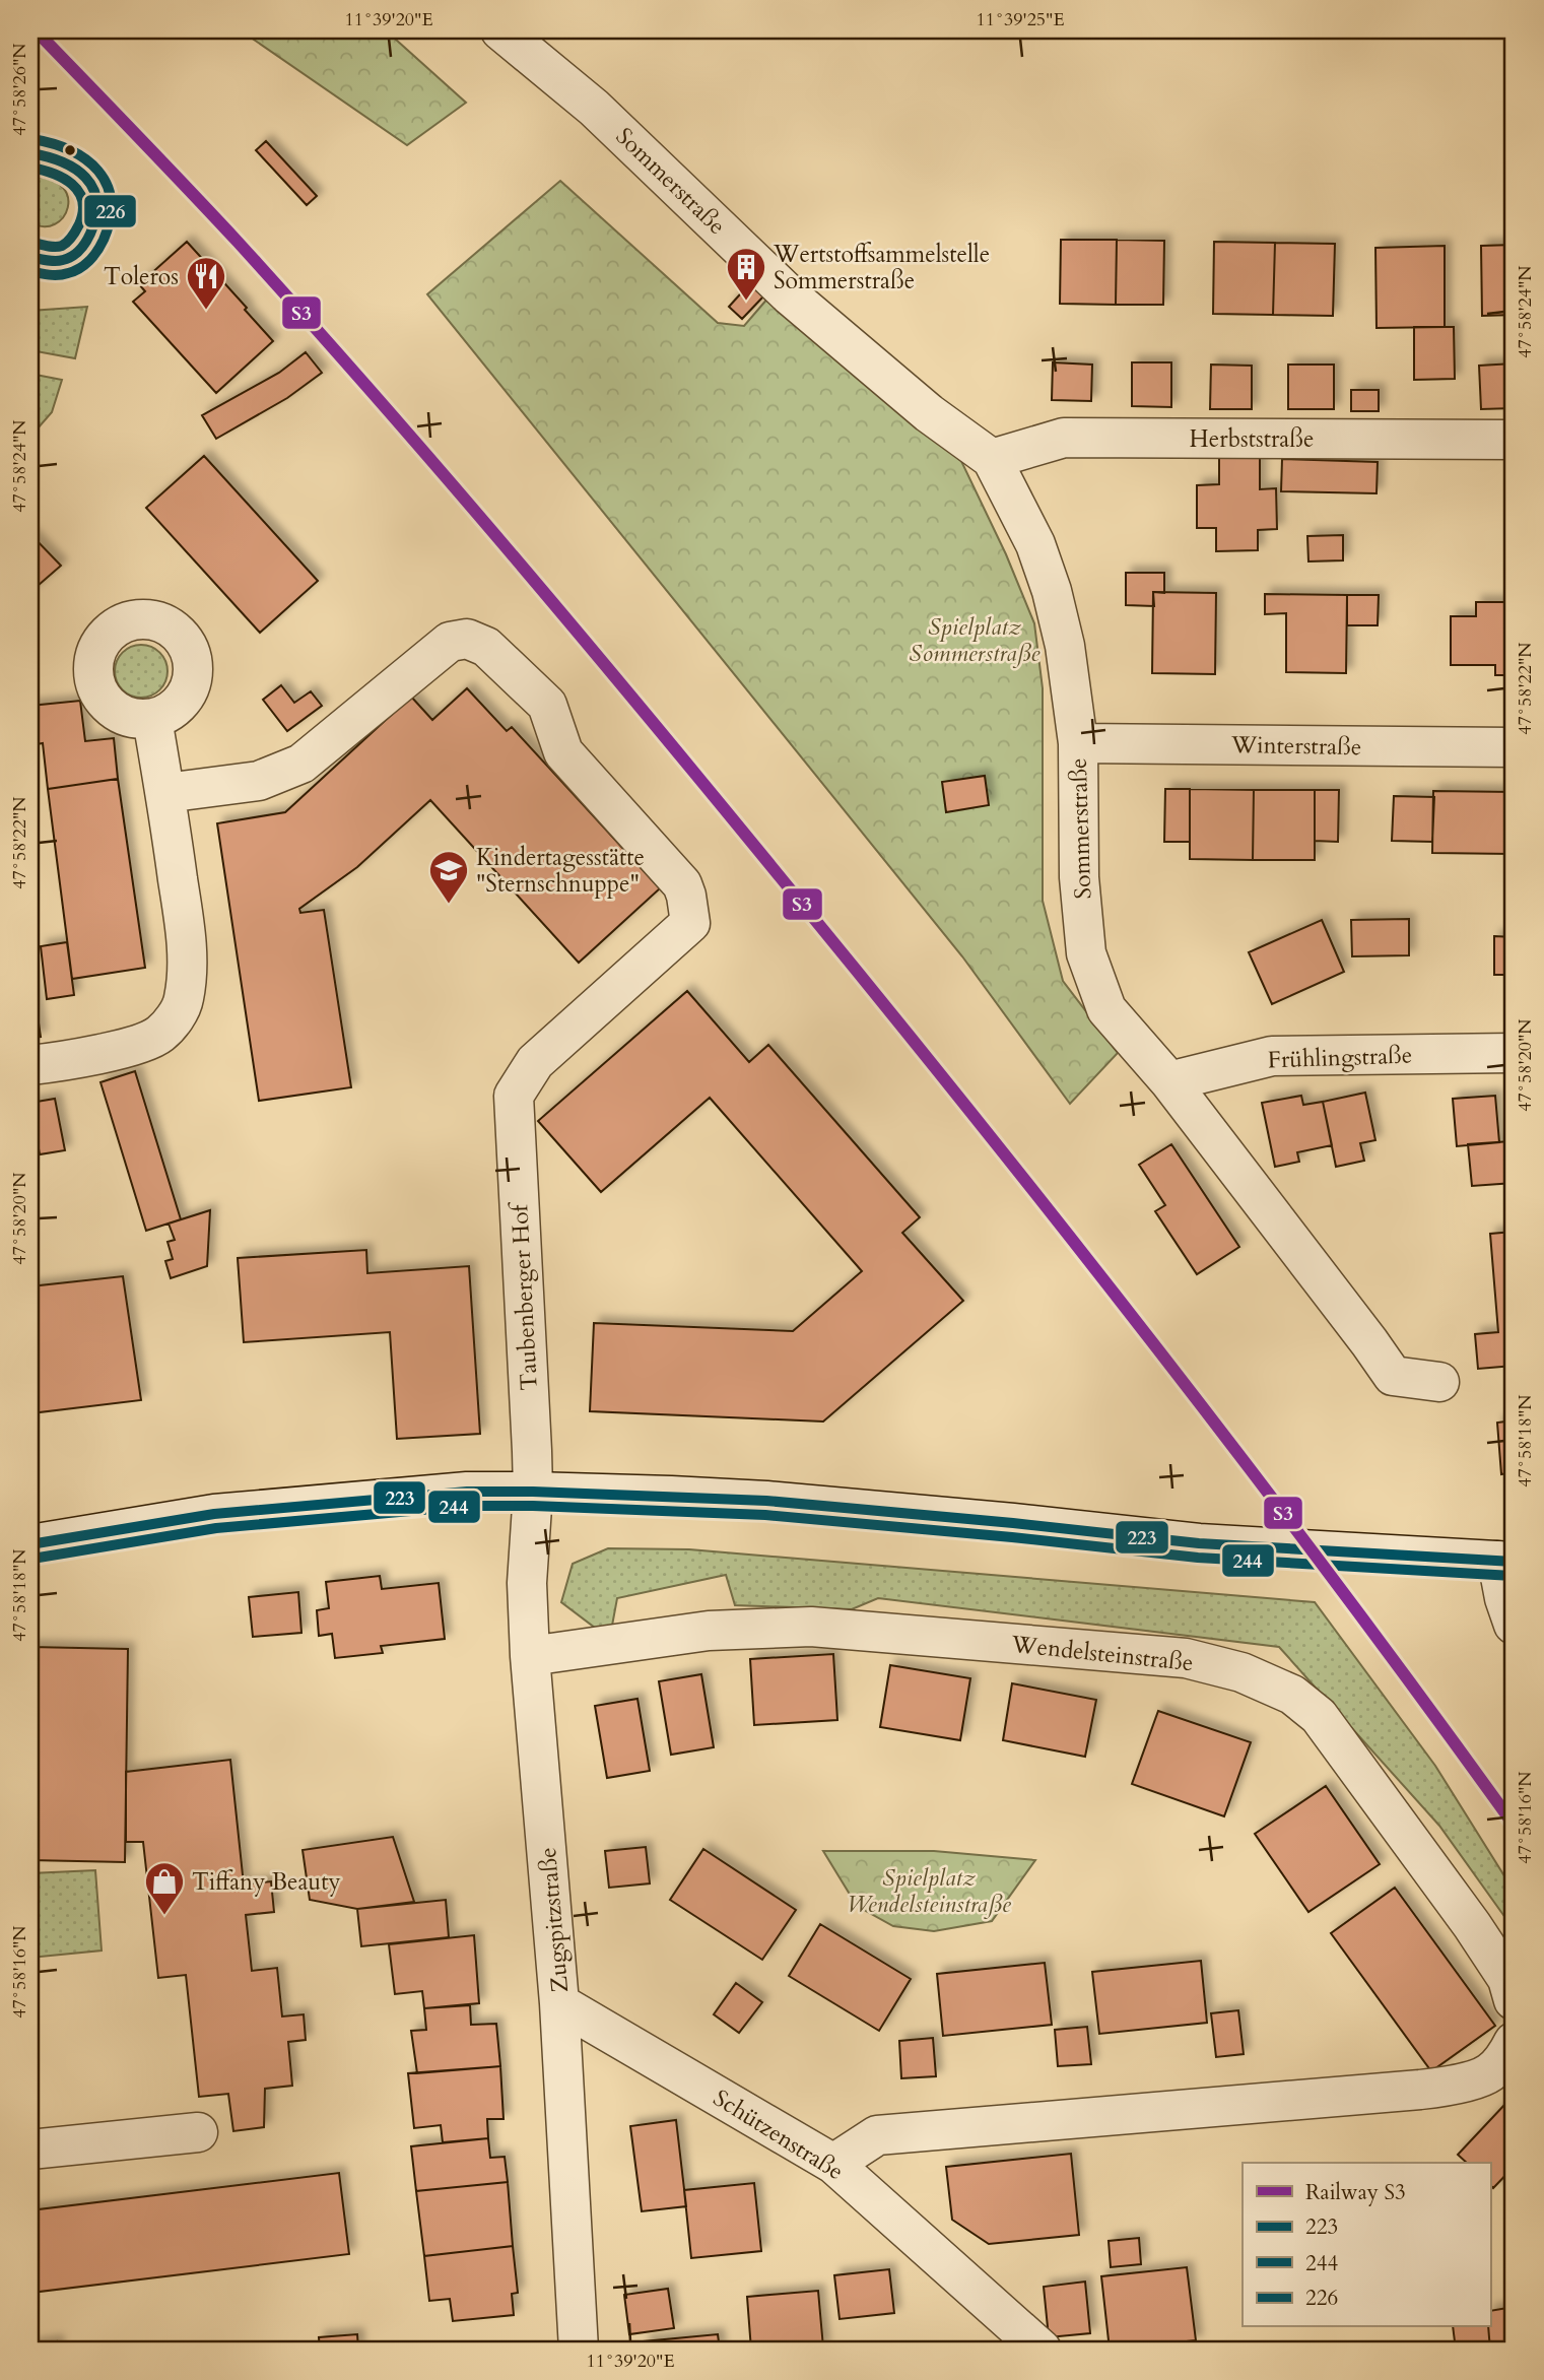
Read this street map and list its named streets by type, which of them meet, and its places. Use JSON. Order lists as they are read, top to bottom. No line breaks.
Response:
{"streets":{"street":["Sommerstraße","Herbststraße","Winterstraße","Frühlingstraße","Taubenberger Hof","Wendelsteinstraße","Zugspitzstraße","Schützenstraße"]},"crossings":[["Sommerstraße","Herbststraße"],["Sommerstraße","Winterstraße"],["Sommerstraße","Frühlingstraße"],["Taubenberger Hof","Zugspitzstraße"],["Wendelsteinstraße","Zugspitzstraße"],["Zugspitzstraße","Schützenstraße"]],"parks":["Spielplatz Sommerstraße","Spielplatz Wendelsteinstraße"],"places":{"building":["Wertstoffsammelstelle Sommerstraße"],"restaurant":["Toleros"],"school or university":["Kindertagesstätte \"Sternschnuppe\""],"shop":["Tiffany Beauty"]},"lines":["rail line S3","transit line 226","transit line 223","transit line 244"],"legend":["Railway S3","223","244","226"],"coordinates":["11°39'20\"E","11°39'25\"E","47°58'26\"N","47°58'24\"N","47°58'22\"N","47°58'20\"N","47°58'18\"N","47°58'16\"N"]}
